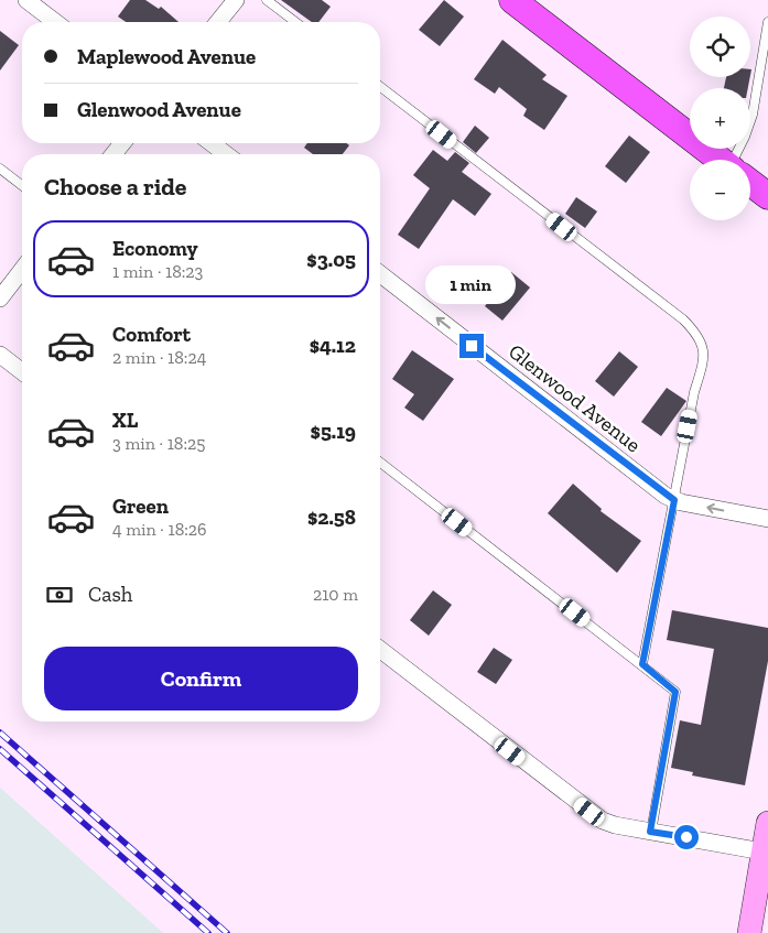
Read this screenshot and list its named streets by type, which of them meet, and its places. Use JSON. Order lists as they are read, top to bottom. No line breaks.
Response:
{"streets":{"street":["Glenwood Avenue"]},"one_way":["Glenwood Avenue"],"page":{"map_buttons":["+","−"],"banner":["Maplewood Avenue","Glenwood Avenue"],"heading":"Choose a ride","list":[{"name":"Economy","note":"1 min · 18:23","value":"$3.05"},{"name":"Comfort","note":"2 min · 18:24","value":"$4.12"},{"name":"XL","note":"3 min · 18:25","value":"$5.19"},{"name":"Green","note":"4 min · 18:26","value":"$2.58"}],"bubble":"1 min","pay":["Cash","210 m"],"buttons":"Confirm"}}
